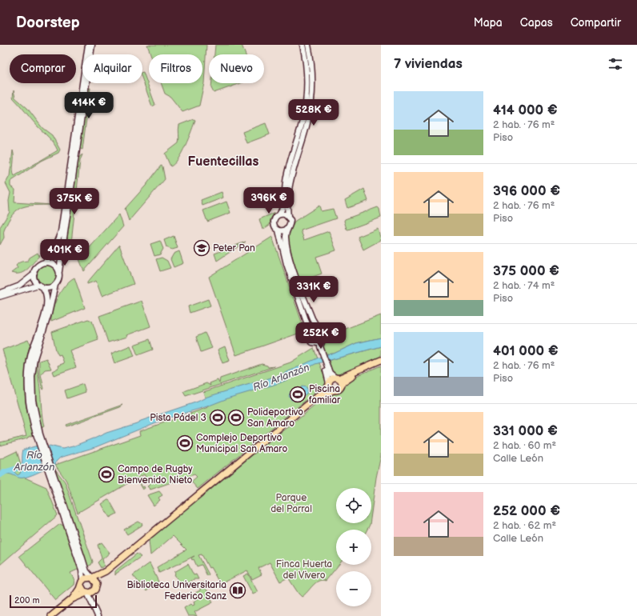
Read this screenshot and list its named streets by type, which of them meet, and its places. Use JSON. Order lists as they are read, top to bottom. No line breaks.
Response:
{"districts":["Fuentecillas"],"water":["Río Arlanzón"],"parks":["Parque del Parral","Finca Huerta del Vivero"],"places":{"school or university":["Peter Pan"],"sports":["Piscina familiar","Pista Pádel 3","Polideportivo San Amaro","Complejo Deportivo Municipal San Amaro","Campo de Rugby Bienvenido Nieto"],"library":["Biblioteca Universitaria Federico Sanz"]},"scale_bar":"200 m","page":{"header":"Doorstep","nav":["Mapa","Capas","Compartir"],"heading":"7 viviendas","chip":["Comprar","Alquilar","Filtros","Nuevo"],"list":[{"name":"414 000 €","note":"2 hab. · 76 m² · Piso"},{"name":"396 000 €","note":"2 hab. · 76 m² · Piso"},{"name":"375 000 €","note":"2 hab. · 74 m² · Piso"},{"name":"401 000 €","note":"2 hab. · 76 m² · Piso"},{"name":"331 000 €","note":"2 hab. · 60 m² · Calle León"},{"name":"252 000 €","note":"2 hab. · 62 m² · Calle León"}],"price":["414K €","528K €","396K €","375K €","401K €","331K €","252K €"],"map_buttons":["+","−"],"scale":"200 m"}}
